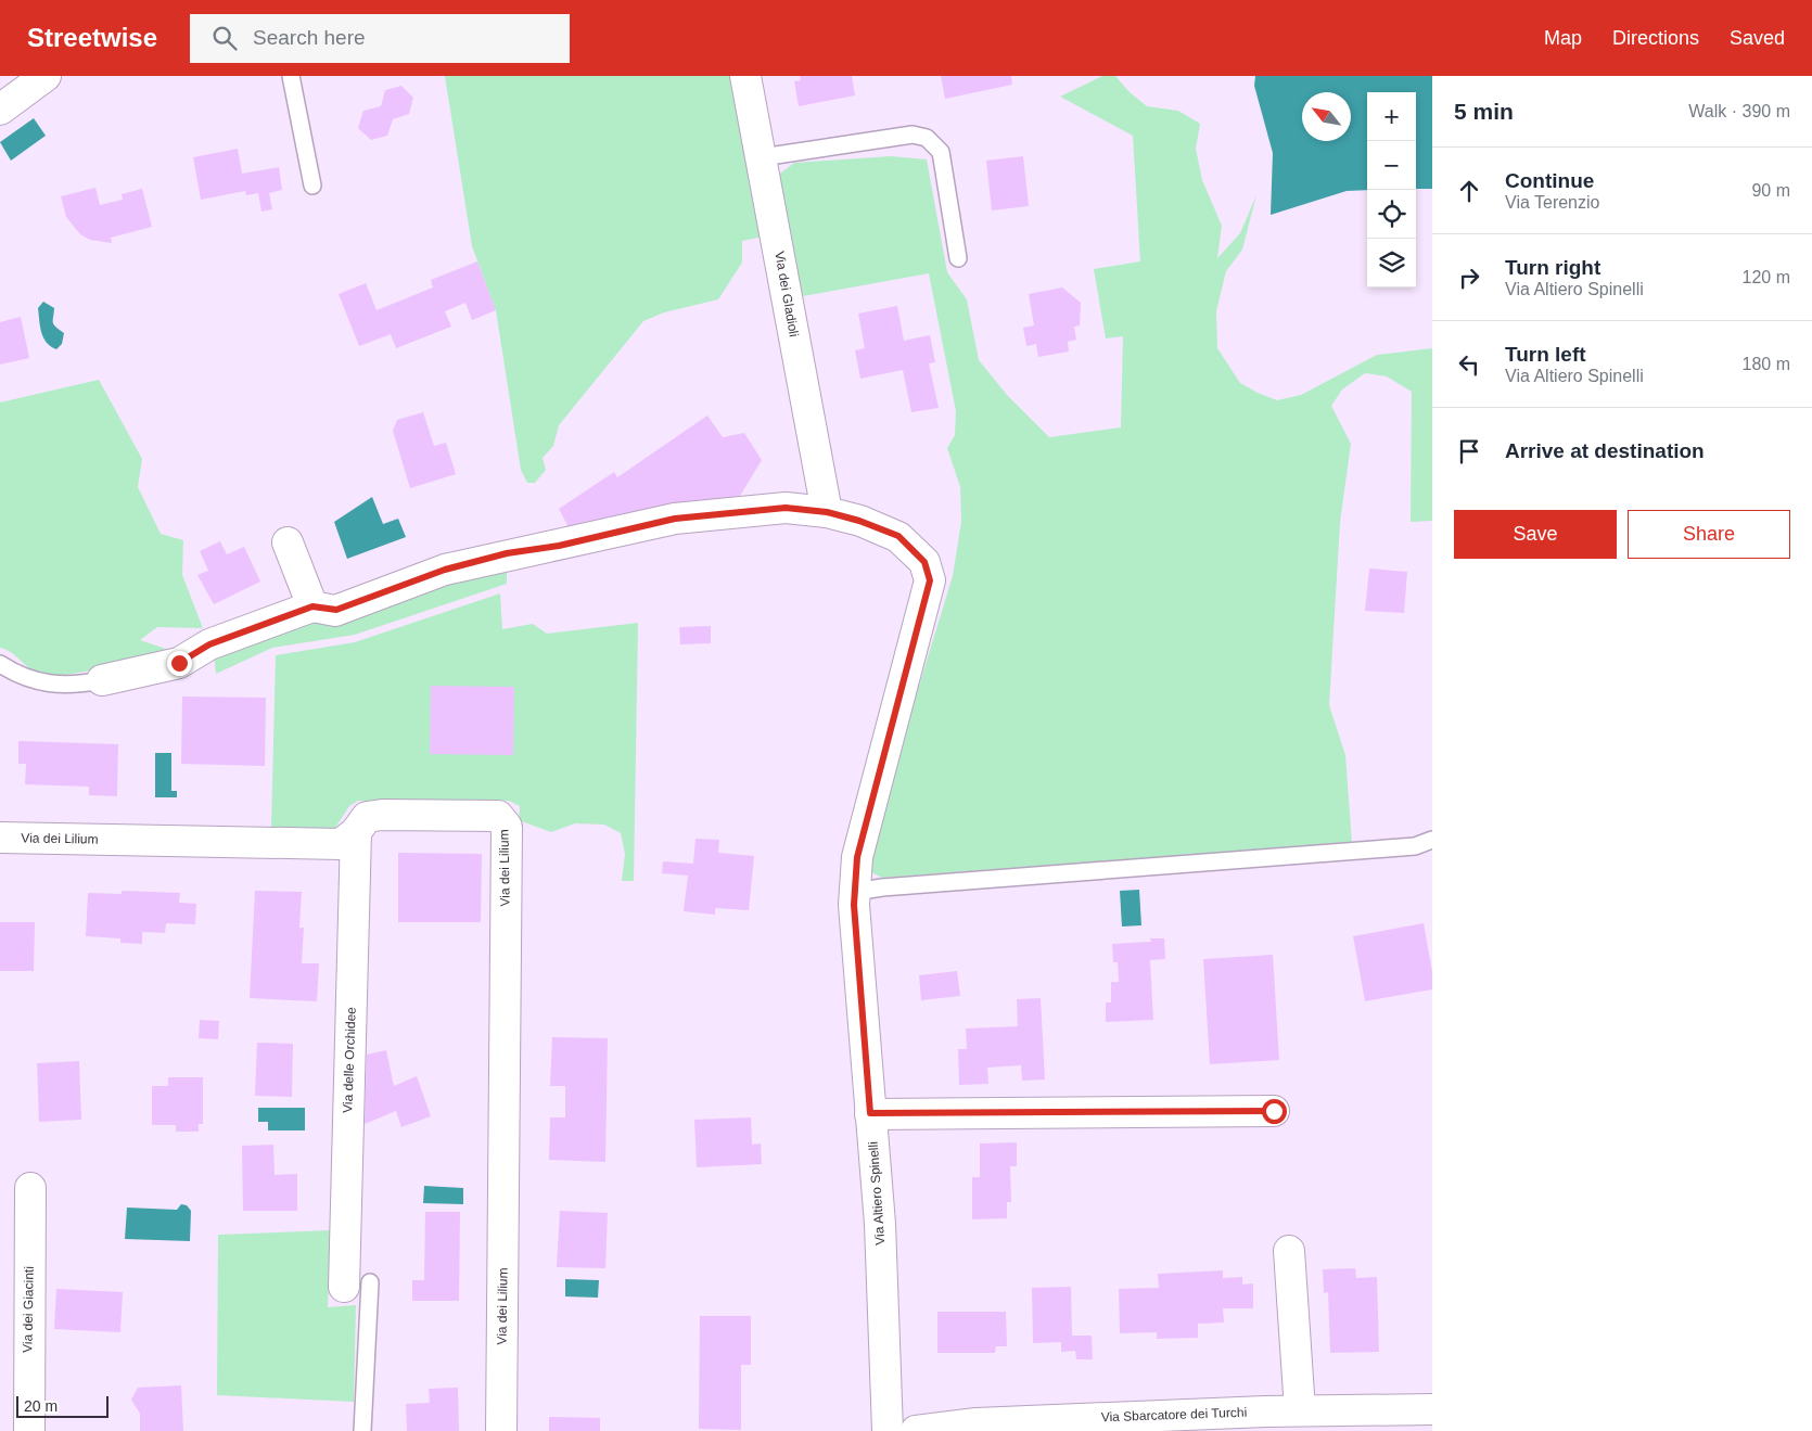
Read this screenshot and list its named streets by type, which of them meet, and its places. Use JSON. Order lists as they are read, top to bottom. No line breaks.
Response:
{"streets":{"street":["Via dei Gladioli","Via dei Lilium","Via delle Orchidee","Via Altiero Spinelli","Via dei Giacinti","Via Sbarcatore dei Turchi"]},"crossings":[["Via dei Gladioli","Via Altiero Spinelli"],["Via dei Lilium","Via delle Orchidee"]],"scale_bar":"20 m","north":"top left","page":{"header":"Streetwise","search":"Search here","nav":["Map","Directions","Saved"],"heading":["5 min","Walk · 390 m"],"map_buttons":["+","−"],"list":[["Continue","Via Terenzio","90 m"],["Turn right","Via Altiero Spinelli","120 m"],["Turn left","Via Altiero Spinelli","180 m"],"Arrive at destination"],"buttons":["Save","Share"],"scale":"20 m"}}
